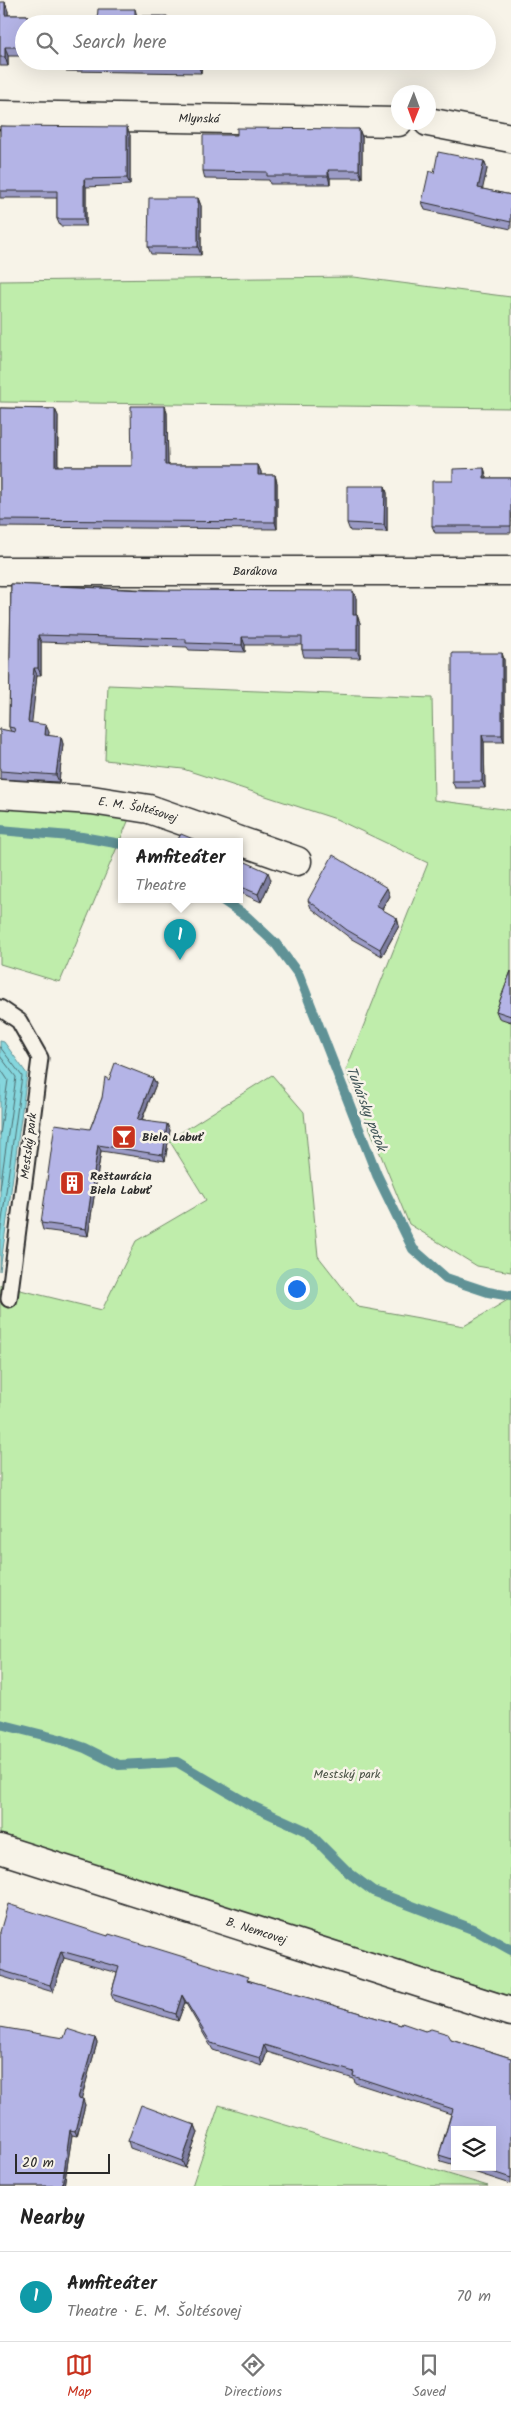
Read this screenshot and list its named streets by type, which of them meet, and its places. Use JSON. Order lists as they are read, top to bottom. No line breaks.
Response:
{"streets":{"street":["Mlynská","Barákova","E. M. Šoltésovej","B. Nemcovej"],"lane":["Mestský park"]},"water":["Tuhársky potok"],"parks":["Mestský park"],"places":{"bar":["Biela Labuť"],"building":["Reštaurácia Biela Labuť"]},"scale_bar":"20 m","north":"bottom","page":{"search":"Search here","popup":["Amfiteáter","Theatre"],"pins":"1","scale":"20 m","heading":"Nearby","list":[{"mark":"1","name":"Amfiteáter","note":"Theatre · E. M. Šoltésovej","value":"70 m"}],"nav":["Map","Directions","Saved"]}}
